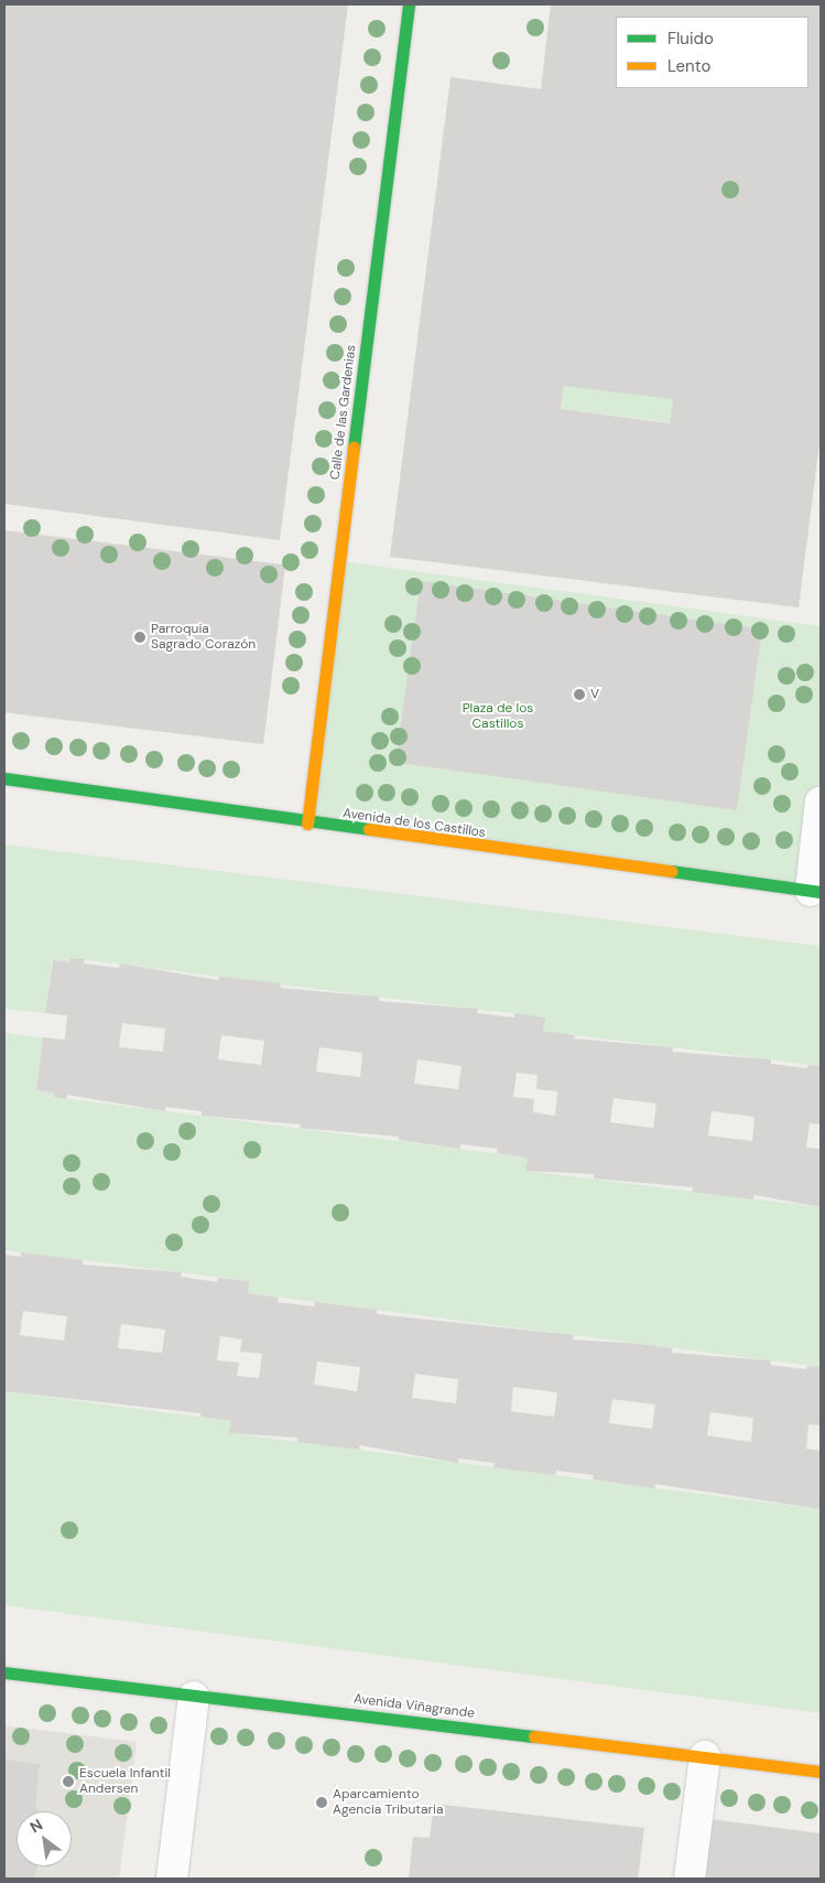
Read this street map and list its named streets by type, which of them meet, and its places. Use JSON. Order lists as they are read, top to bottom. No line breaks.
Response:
{"streets":{"street":["Calle de las Gardenias","Avenida de los Castillos","Avenida Viñagrande"]},"crossings":[["Calle de las Gardenias","Avenida de los Castillos"]],"parks":["Plaza de los Castillos"],"places":["Parroquia Sagrado Corazón","V","Escuela Infantil Andersen","Aparcamiento Agencia Tributaria"],"legend":["Fluido","Lento"],"north":"top left"}
